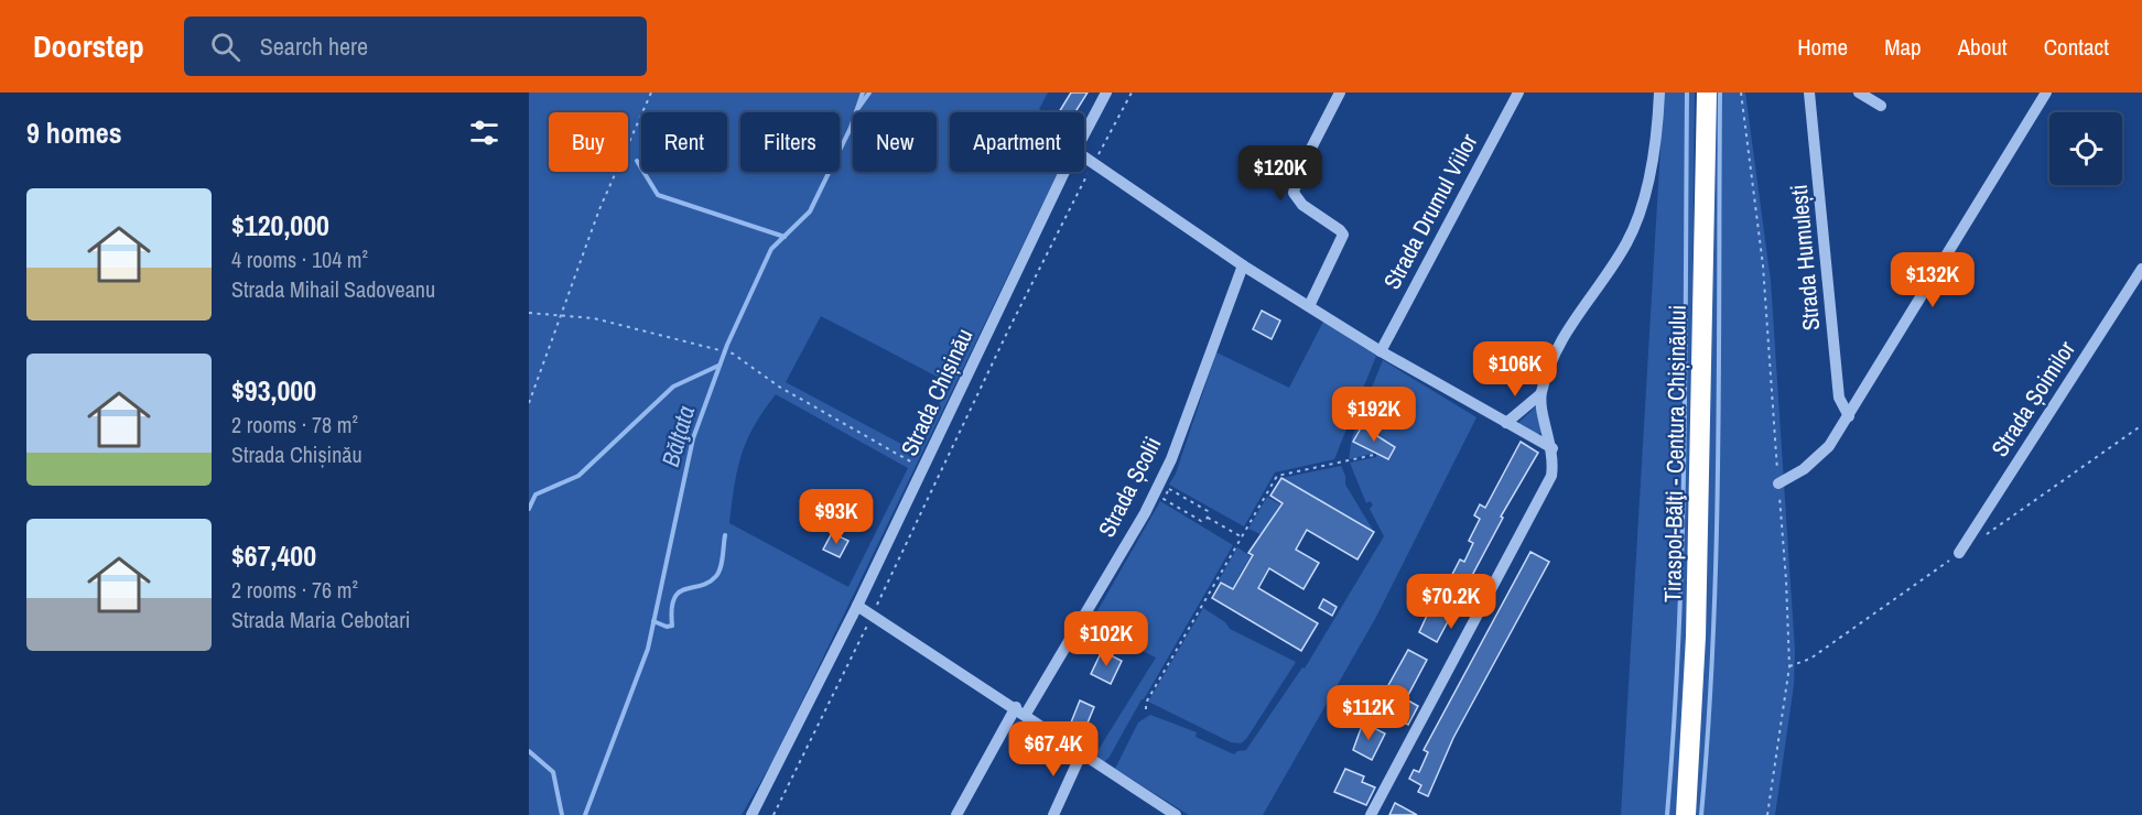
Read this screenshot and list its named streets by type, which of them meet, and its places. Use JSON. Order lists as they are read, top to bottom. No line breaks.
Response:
{"streets":{"highway":["Tiraspol-Bălţi - Centura Chișinăului"],"street":["Strada Drumul Viilor","Strada Humulești","Strada Chișinău","Strada Șoimilor","Strada Școlii"]},"water":["Bălţata"],"page":{"header":"Doorstep","search":"Search here","nav":["Home","Map","About","Contact"],"heading":"9 homes","chip":["Buy","Rent","Filters","New","Apartment"],"price":["$120K","$132K","$106K","$192K","$93K","$70.2K","$102K","$112K","$67.4K"],"list":[{"name":"$120,000","note":"4 rooms · 104 m² · Strada Mihail Sadoveanu"},{"name":"$93,000","note":"2 rooms · 78 m² · Strada Chișinău"},{"name":"$67,400","note":"2 rooms · 76 m² · Strada Maria Cebotari"}]}}
